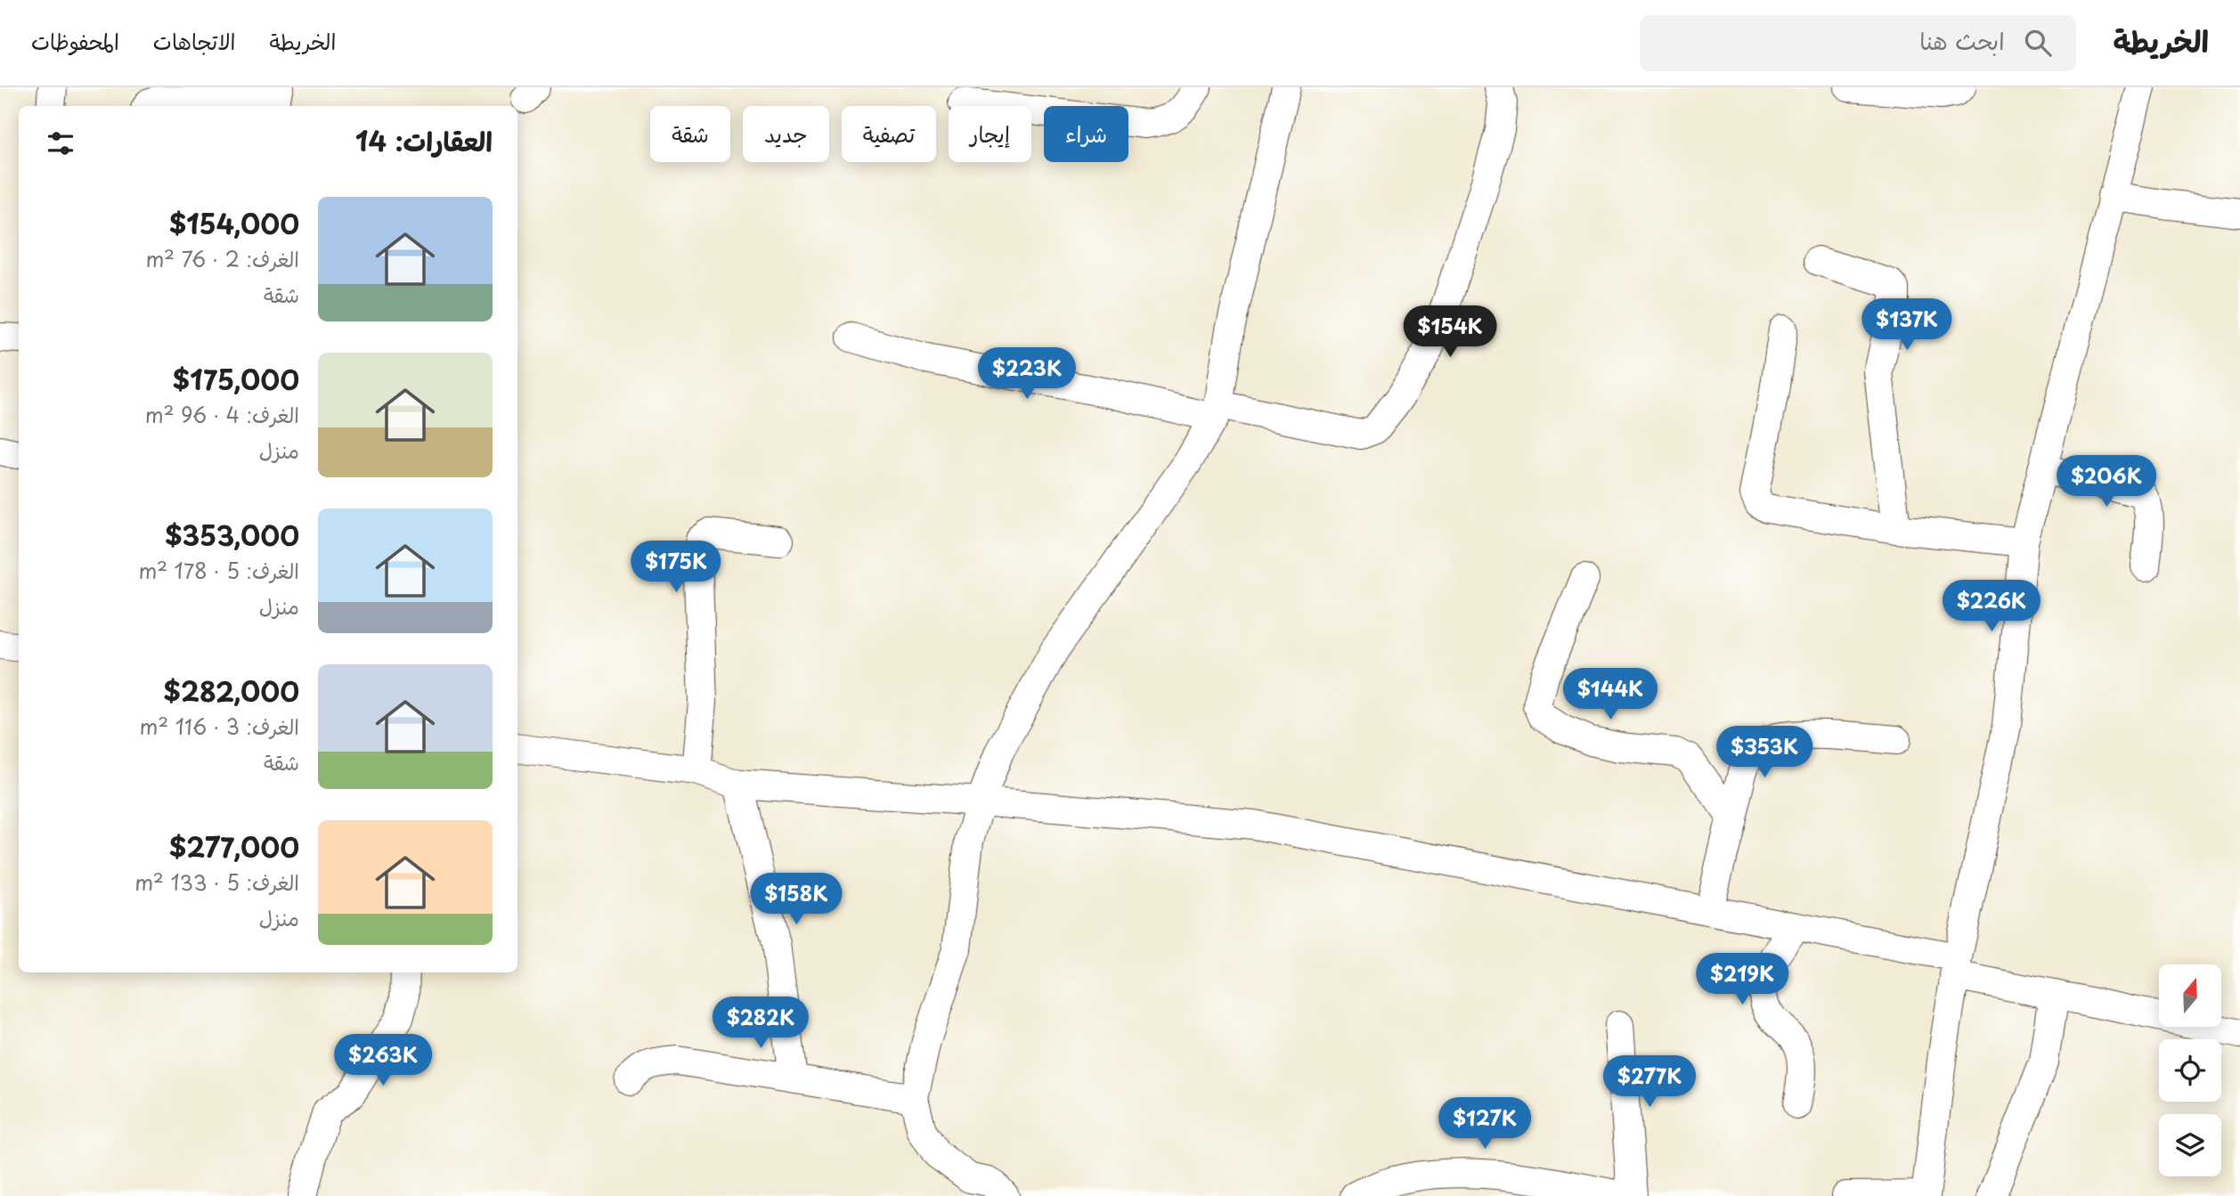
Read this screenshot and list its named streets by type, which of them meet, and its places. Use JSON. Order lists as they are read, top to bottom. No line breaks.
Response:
{"north":"top","page":{"header":"الخريطة","search":"ابحث هنا","nav":["الخريطة","الاتجاهات","المحفوظات"],"chip":["شراء","إيجار","تصفية","جديد","شقة"],"heading":"العقارات: 14","list":[{"name":"$154,000","note":"الغرف: 2 · 76 m² · شقة"},{"name":"$175,000","note":"الغرف: 4 · 96 m² · منزل"},{"name":"$353,000","note":"الغرف: 5 · 178 m² · منزل"},{"name":"$282,000","note":"الغرف: 3 · 116 m² · شقة"},{"name":"$277,000","note":"الغرف: 5 · 133 m² · منزل"}],"price":["$137K","$154K","$223K","$206K","$175K","$226K","$144K","$353K","$158K","$219K","$282K","$263K","$277K","$127K"]}}
